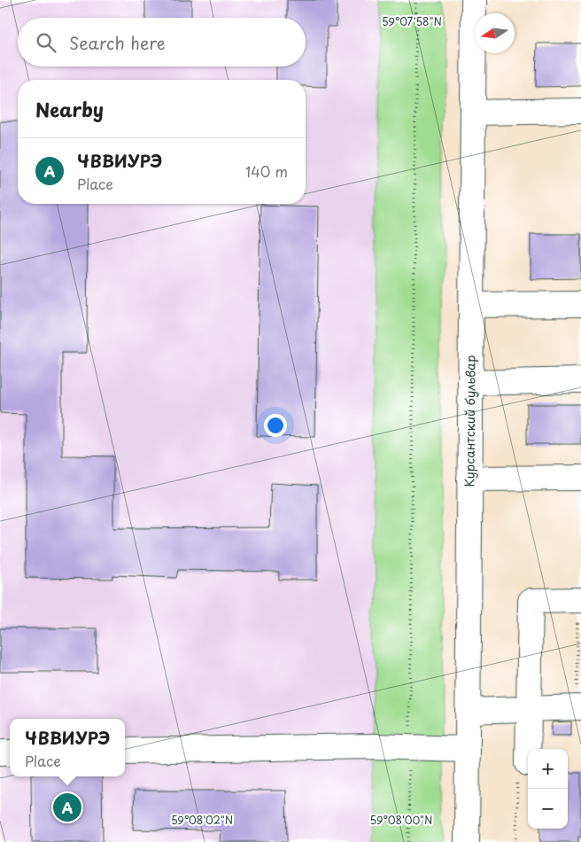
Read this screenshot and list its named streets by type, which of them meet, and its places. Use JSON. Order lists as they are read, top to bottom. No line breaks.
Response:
{"streets":{"street":["Курсантский бульвар"]},"north":"left","page":{"search":"Search here","heading":"Nearby","list":[{"mark":"A","name":"ЧВВИУРЭ","note":"Place","value":"140 m"}],"popup":["ЧВВИУРЭ","Place"],"map_buttons":["+","−"],"pins":"A"},"coordinates":["59°07'58\"N","59°08'02\"N","59°08'00\"N"]}
